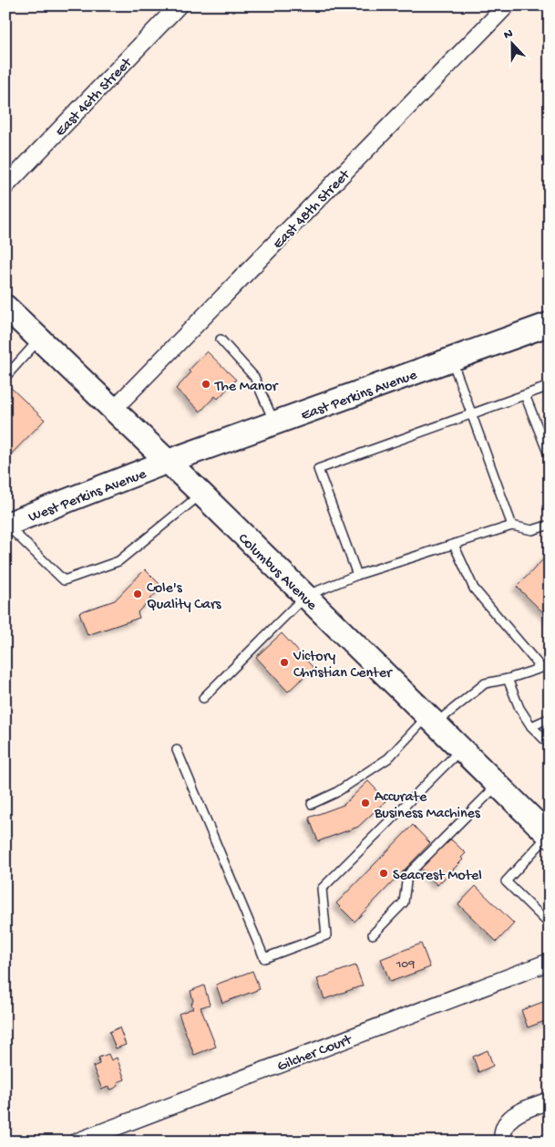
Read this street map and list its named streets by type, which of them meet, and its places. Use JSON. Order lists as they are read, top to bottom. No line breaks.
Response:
{"streets":{"main road":["East Perkins Avenue","West Perkins Avenue","Columbus Avenue"],"street":["East 46th Street","East 48th Street","Gilcher Court"]},"crossings":[["East 48th Street","Columbus Avenue"],["East Perkins Avenue","West Perkins Avenue"],["East Perkins Avenue","Columbus Avenue"],["West Perkins Avenue","Columbus Avenue"]],"places":["The Manor","Cole's Quality Cars","Victory Christian Center","Accurate Business Machines","Seacrest Motel"],"house_numbers":["109"],"north":"top"}
